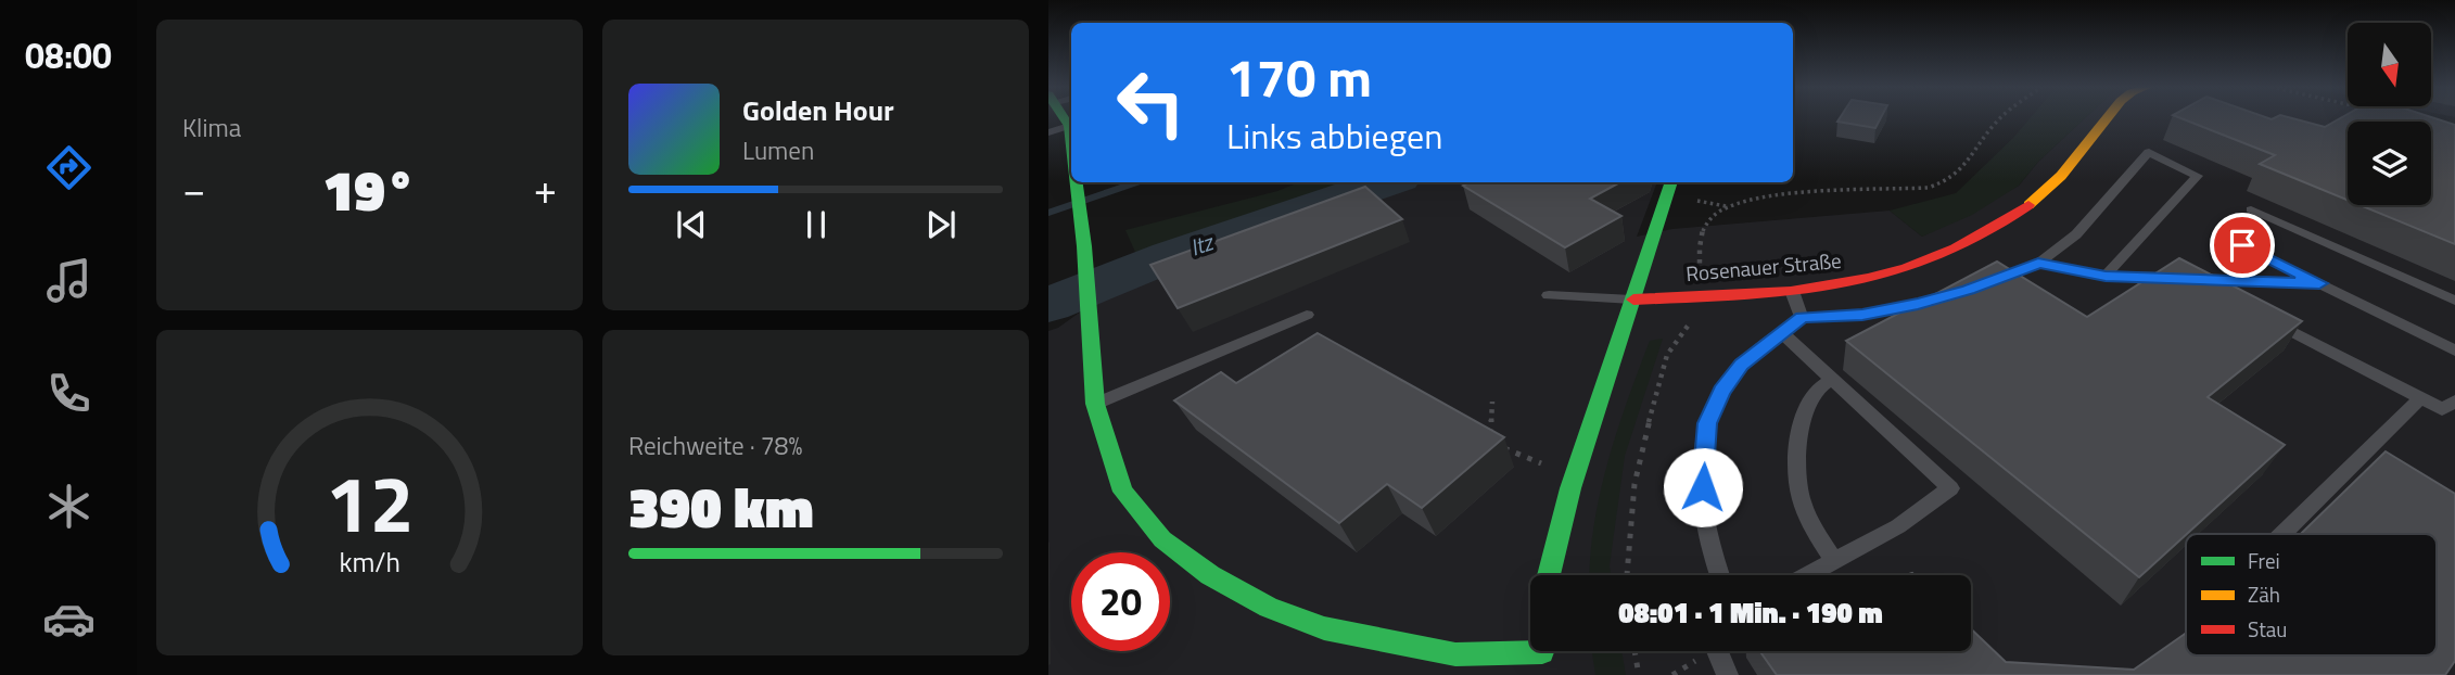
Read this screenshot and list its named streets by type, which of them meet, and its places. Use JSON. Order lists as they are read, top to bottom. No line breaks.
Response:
{"streets":{"street":["Rosenauer Straße"]},"water":["Itz"],"legend":["Frei","Zäh","Stau"],"north":"bottom","page":{"tabs":"08:00","tile":["Klima",["Reichweite · 78%","390 km"]],"turn":["170 m","Links abbiegen"],"song":["Golden Hour","Lumen"],"heat":["−","19°","+"],"limit":"20","trip":"08:01 · 1 Min. · 190 m","gauge":["12","km/h"]}}
